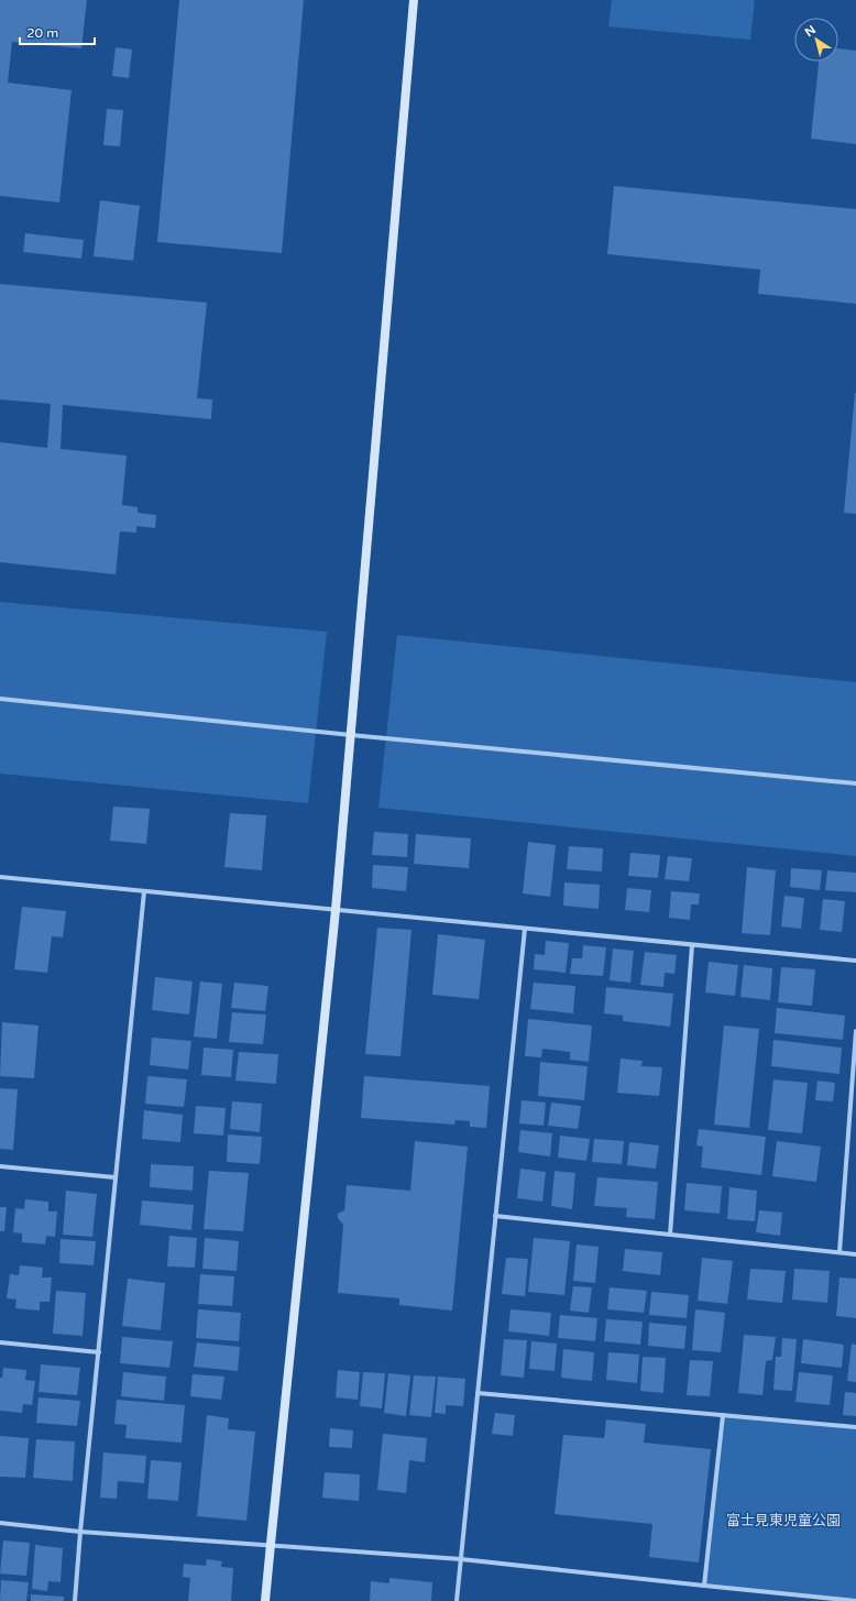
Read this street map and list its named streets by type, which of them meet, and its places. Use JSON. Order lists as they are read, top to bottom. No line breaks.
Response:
{"parks":["富士見東児童公園"],"scale_bar":"20 m","north":"top left"}
